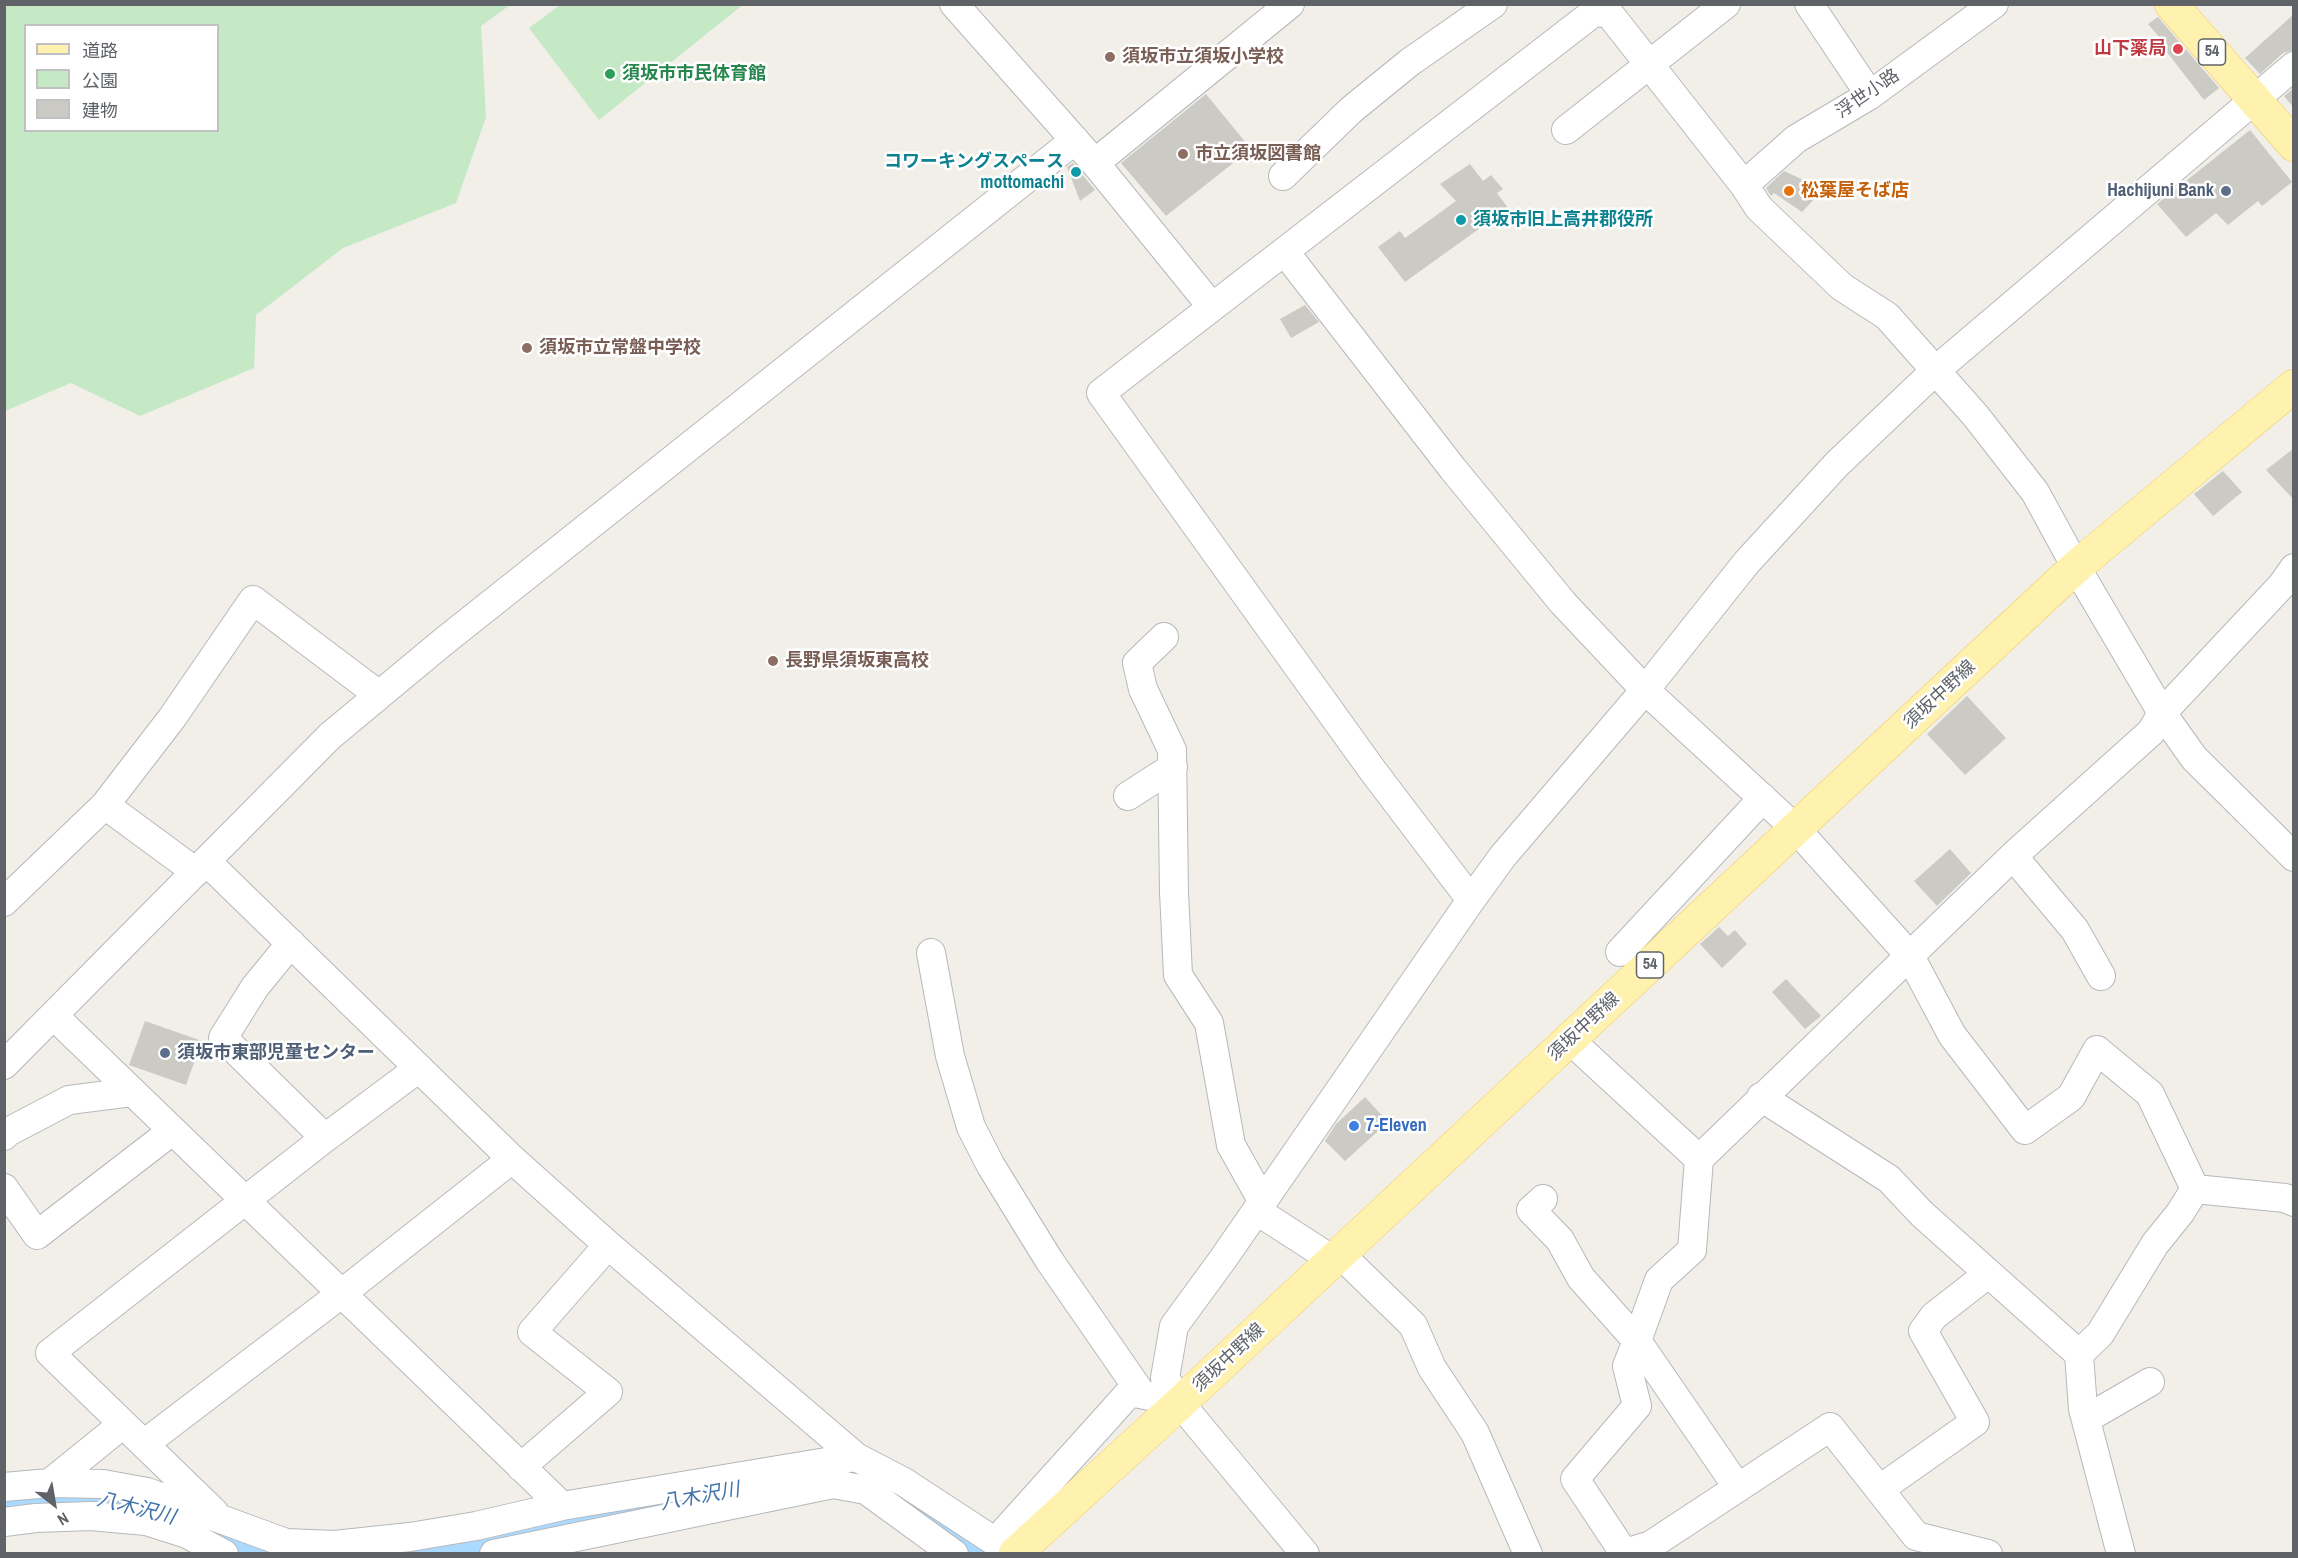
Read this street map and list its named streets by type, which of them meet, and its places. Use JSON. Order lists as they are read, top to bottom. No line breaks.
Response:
{"streets":{"main road":["54","須坂中野線"],"street":["浮世小路"]},"water":["八木沢川"],"places":["山下薬局","須坂市立須坂小学校","須坂市市民体育館","市立須坂図書館","コワーキングスペース mottomachi","松葉屋そば店","Hachijuni Bank","須坂市旧上高井郡役所","須坂市立常盤中学校","長野県須坂東高校","須坂市東部児童センター","7-Eleven"],"legend":["道路","公園","建物"],"north":"bottom right"}
